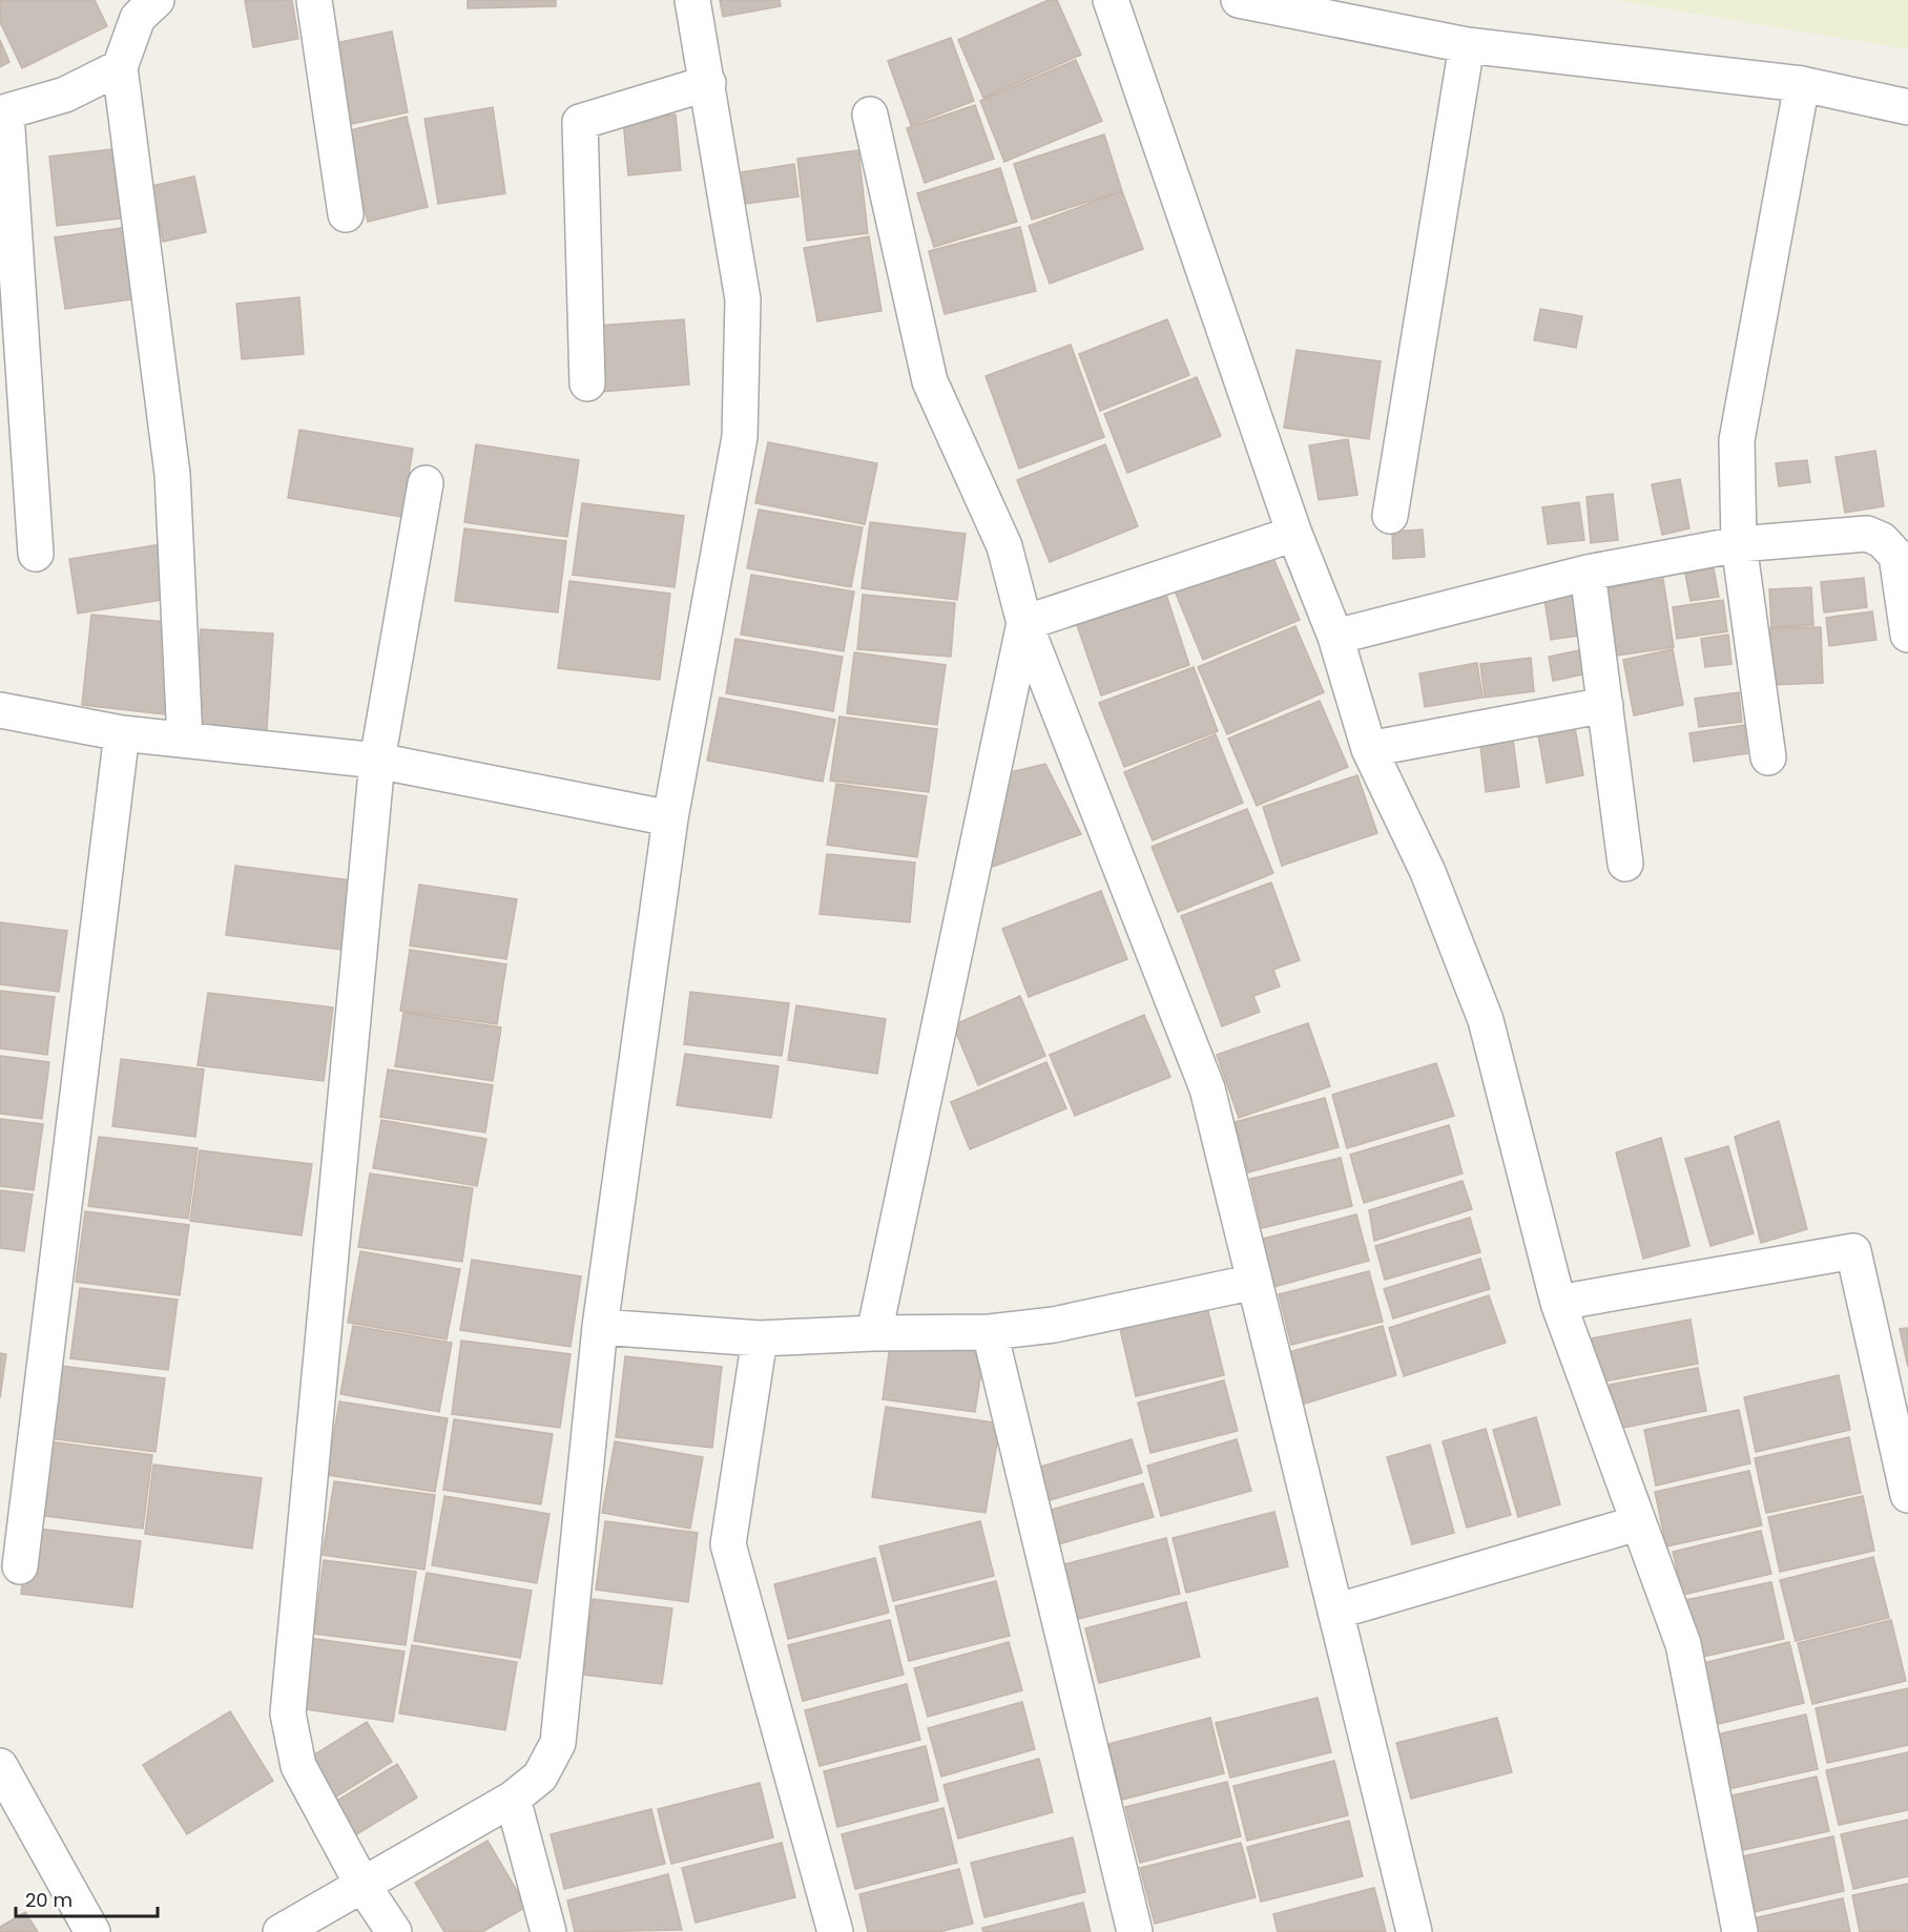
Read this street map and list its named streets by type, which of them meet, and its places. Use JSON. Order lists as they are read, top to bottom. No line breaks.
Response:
{"scale_bar":"20 m"}
